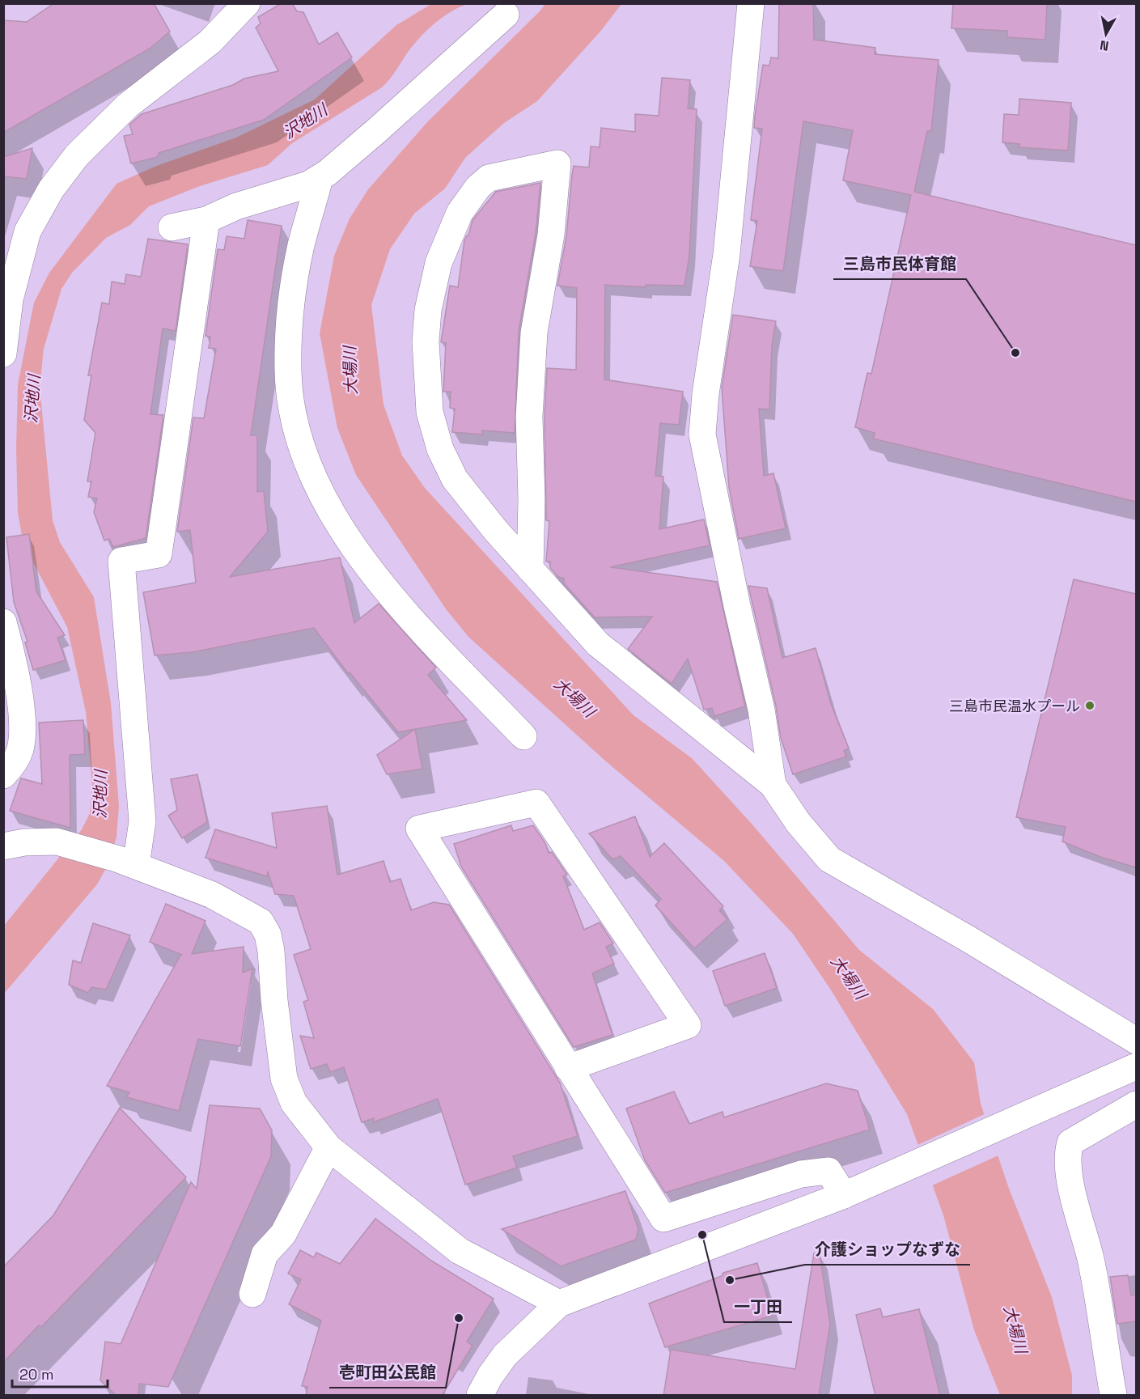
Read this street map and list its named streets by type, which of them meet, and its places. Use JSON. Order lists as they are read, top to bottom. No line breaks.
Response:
{"water":["沢地川","大場川"],"places":["三島市民体育館","三島市民温水プール","一丁田","介護ショップなずな","壱町田公民館"],"scale_bar":"20 m","north":"bottom"}
